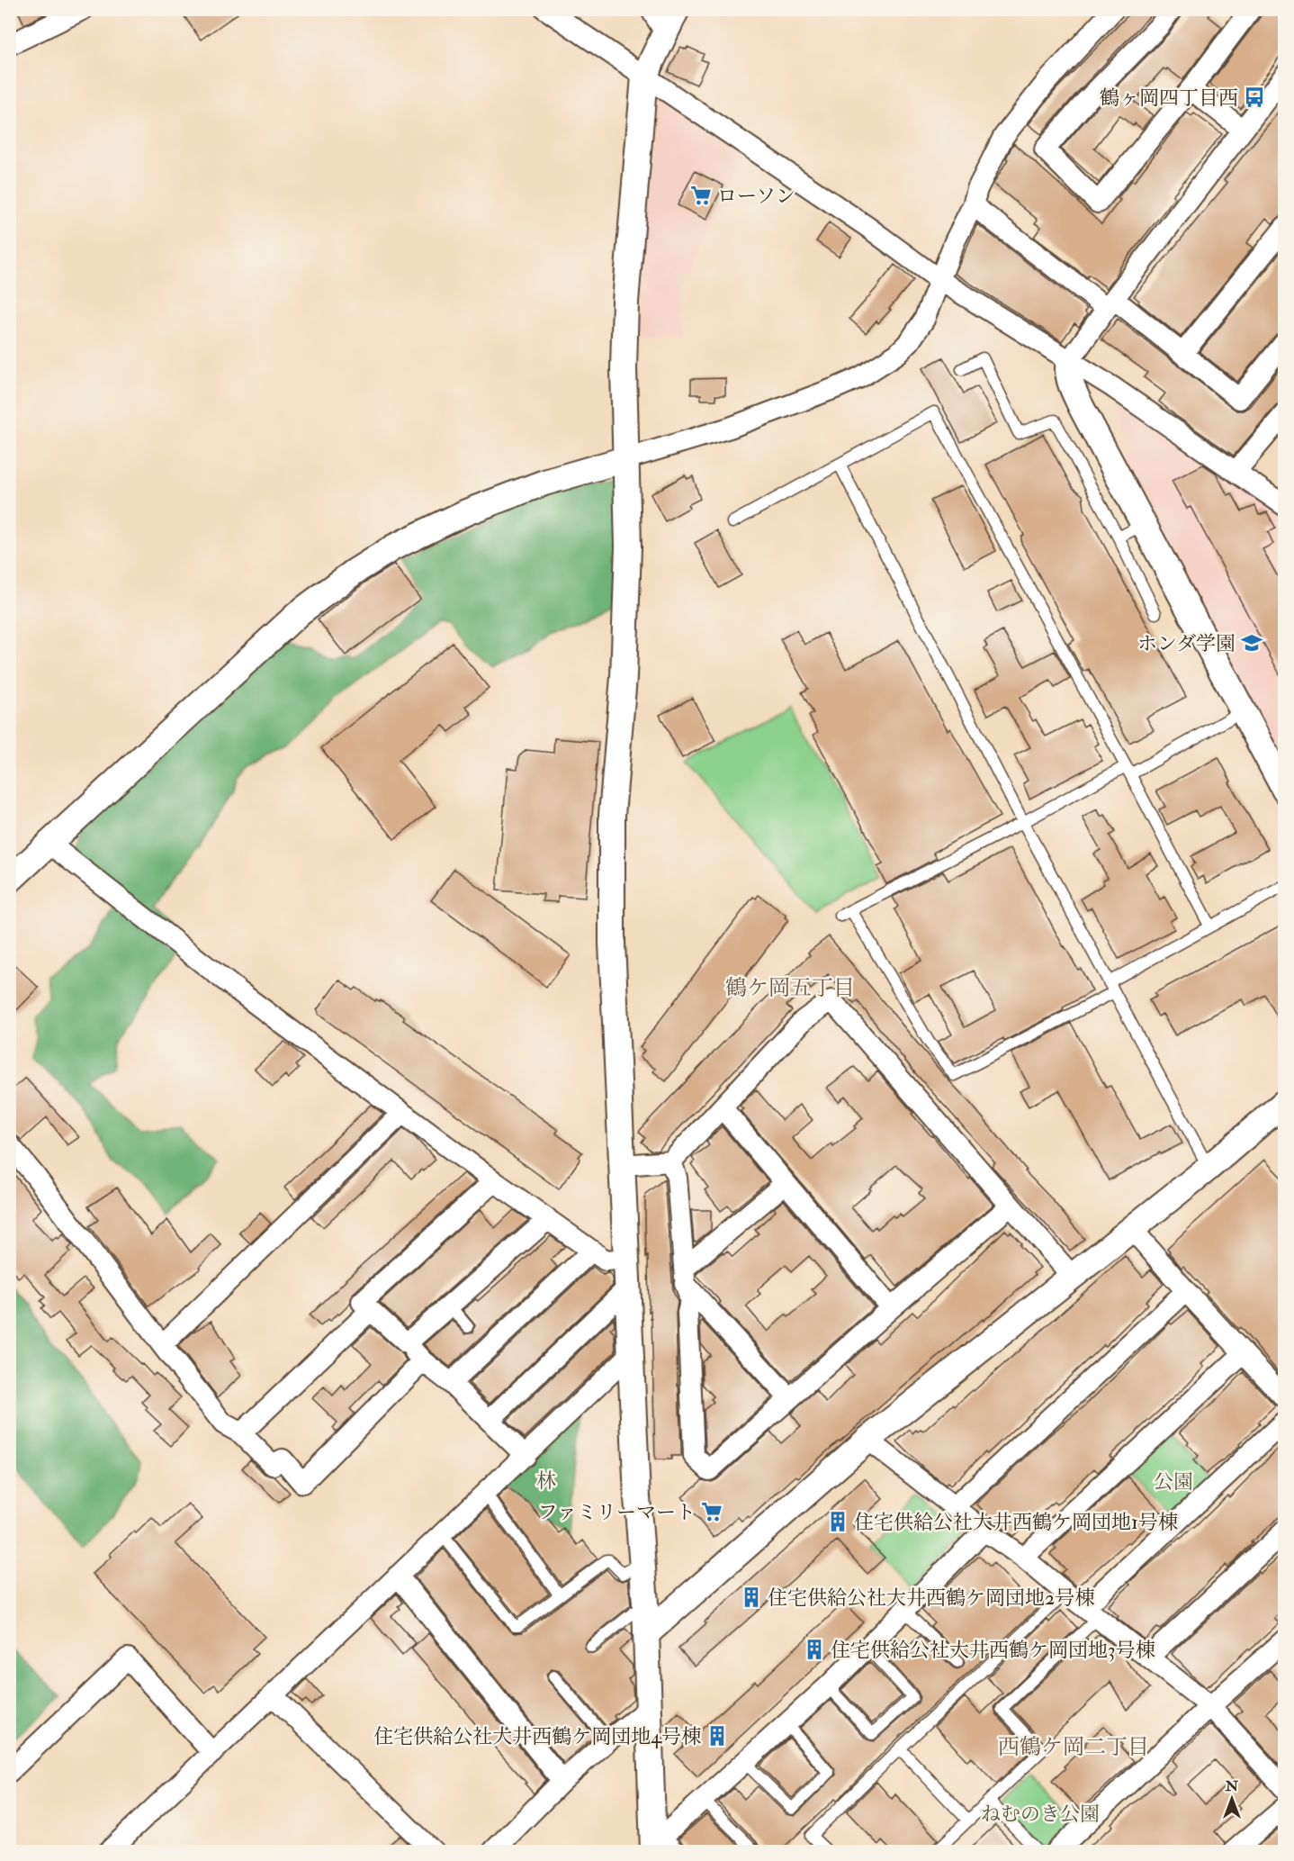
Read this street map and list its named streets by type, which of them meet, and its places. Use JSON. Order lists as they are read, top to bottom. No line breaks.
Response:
{"districts":["鶴ケ岡五丁目","西鶴ケ岡二丁目"],"parks":["林","公園","ねむのき公園"],"places":{"bus stop":["鶴ヶ岡四丁目西"],"supermarket":["ローソン","ファミリーマート"],"school or university":["ホンダ学園"],"building":["住宅供給公社大井西鶴ケ岡団地1号棟","住宅供給公社大井西鶴ケ岡団地2号棟","住宅供給公社大井西鶴ケ岡団地3号棟","住宅供給公社大井西鶴ケ岡団地4号棟"]},"north":"top"}
